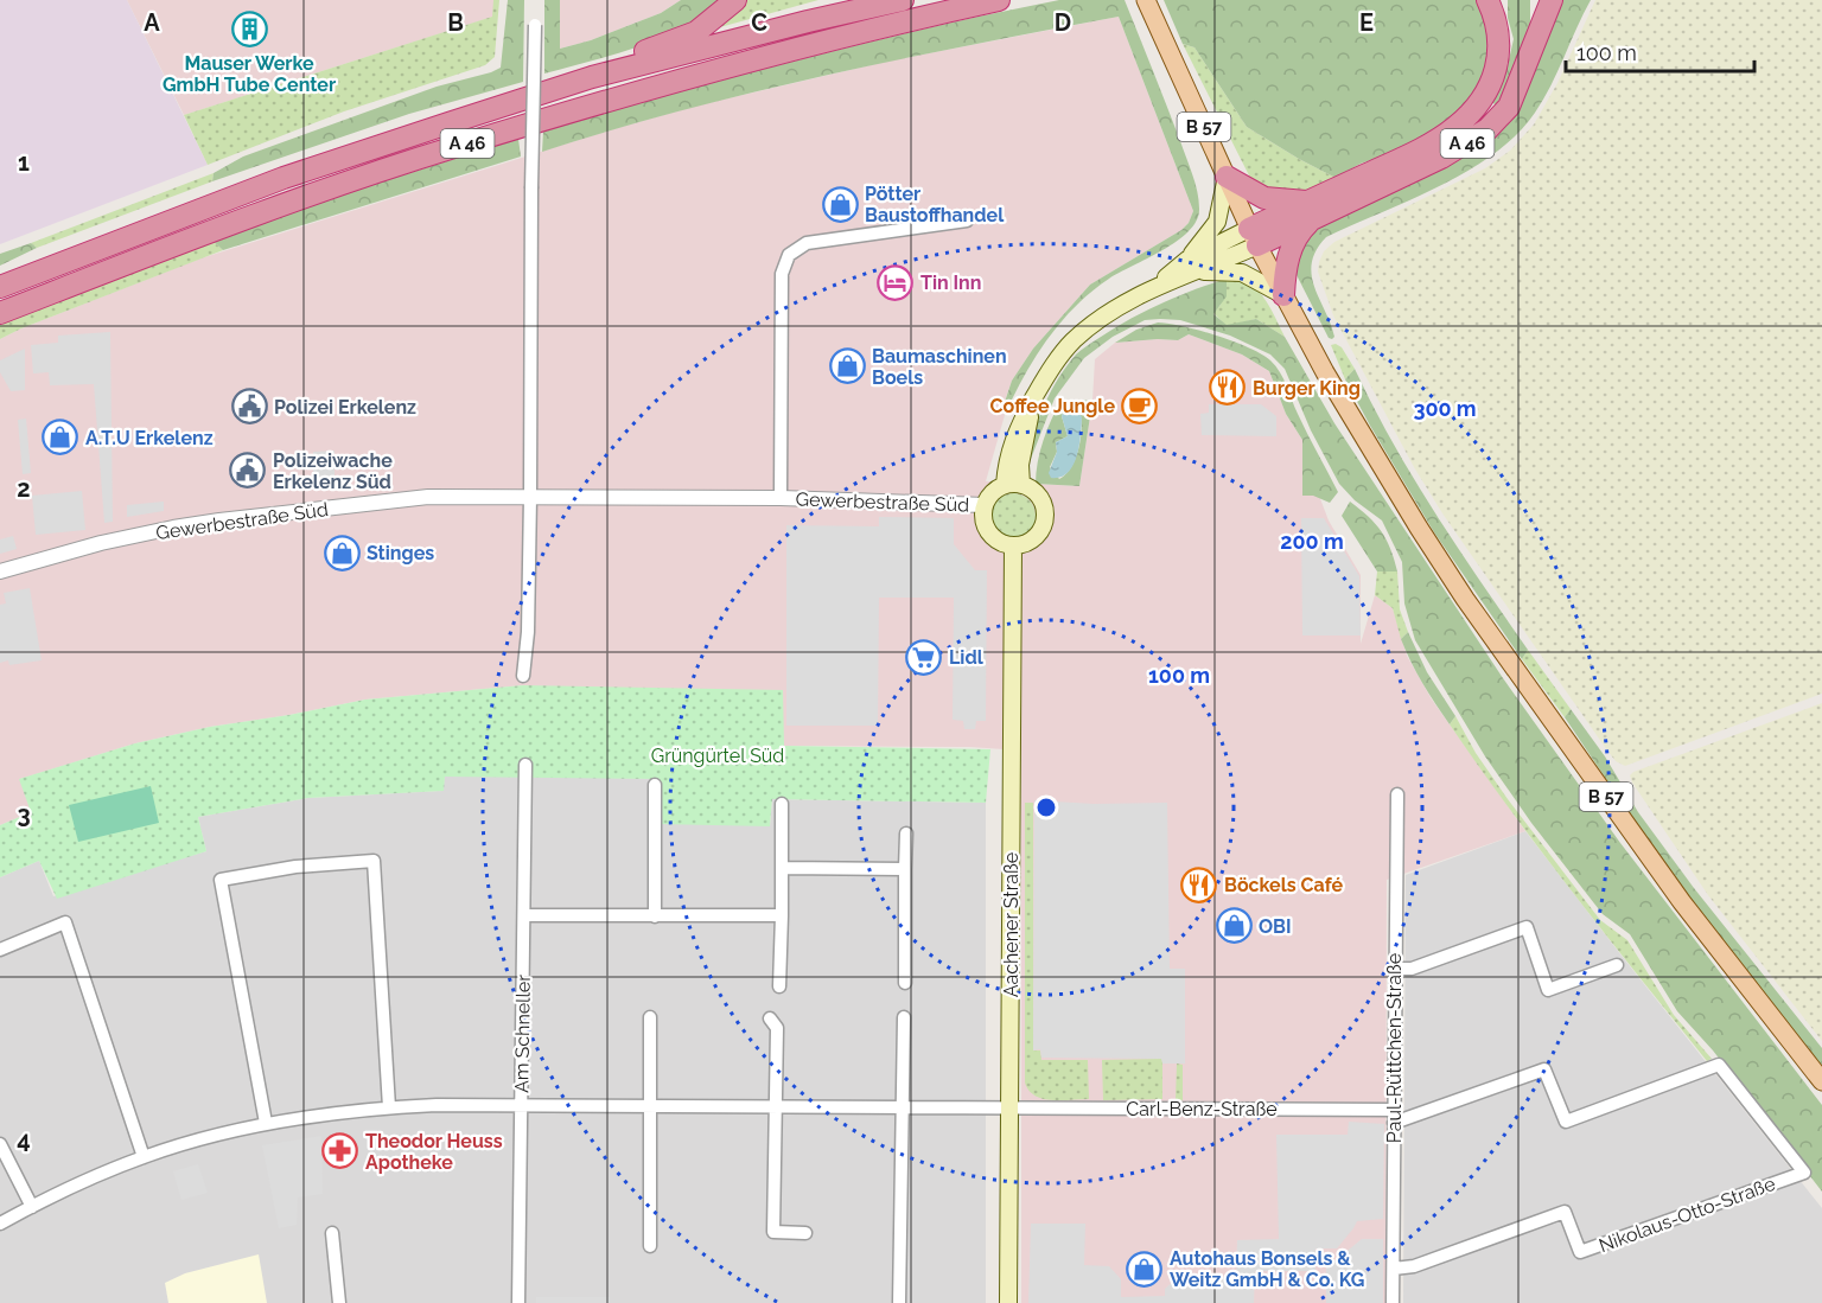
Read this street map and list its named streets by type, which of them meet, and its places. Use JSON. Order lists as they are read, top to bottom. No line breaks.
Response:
{"streets":{"highway":["A 46"],"main road":["B 57","Aachener Straße"],"street":["Gewerbestraße Süd","Am Schneller","Paul-Rüttchen-Straße","Carl-Benz-Straße","Nikolaus-Otto-Straße"]},"crossings":[["Gewerbestraße Süd","Aachener Straße"],["Aachener Straße","Carl-Benz-Straße"],["Am Schneller","Carl-Benz-Straße"],["Paul-Rüttchen-Straße","Carl-Benz-Straße"],["Paul-Rüttchen-Straße","Nikolaus-Otto-Straße"]],"parks":["Grüngürtel Süd"],"places":{"building":["Mauser Werke GmbH Tube Center"],"shop":["Pötter Baustoffhandel","Baumaschinen Boels","A.T.U Erkelenz","Stinges","OBI","Autohaus Bonsels & Weitz GmbH & Co. KG"],"hotel":["Tin Inn"],"restaurant":["Burger King","Böckels Café"],"cafe":["Coffee Jungle"],"public building":["Polizei Erkelenz","Polizeiwache Erkelenz Süd"],"supermarket":["Lidl"],"pharmacy":["Theodor Heuss Apotheke"]},"scale_bar":"100 m","grid":{"columns":["A","B","C","D","E"],"rows":["1","2","3","4"]},"rings":["300 m","200 m","100 m"]}
